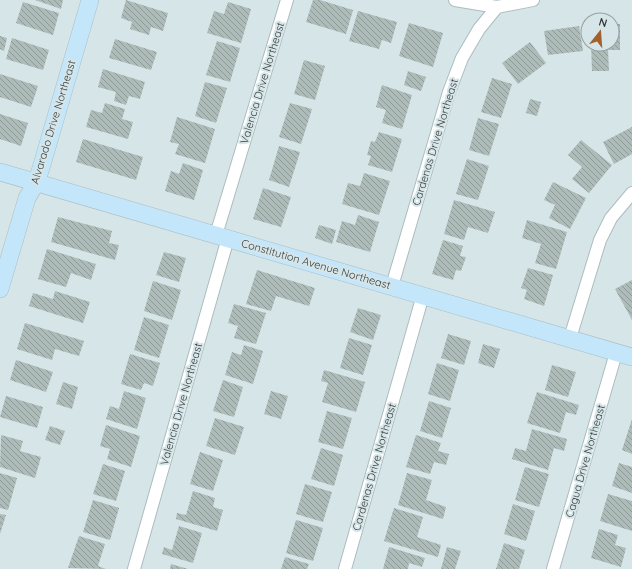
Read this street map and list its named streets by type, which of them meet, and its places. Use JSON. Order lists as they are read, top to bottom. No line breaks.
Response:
{"streets":{"street":["Valencia Drive Northeast","Alvarado Drive Northeast","Cardenas Drive Northeast","Constitution Avenue Northeast","Cagua Drive Northeast"]},"crossings":[["Valencia Drive Northeast","Constitution Avenue Northeast"],["Alvarado Drive Northeast","Constitution Avenue Northeast"],["Cardenas Drive Northeast","Constitution Avenue Northeast"],["Constitution Avenue Northeast","Cagua Drive Northeast"]],"north":"top"}
